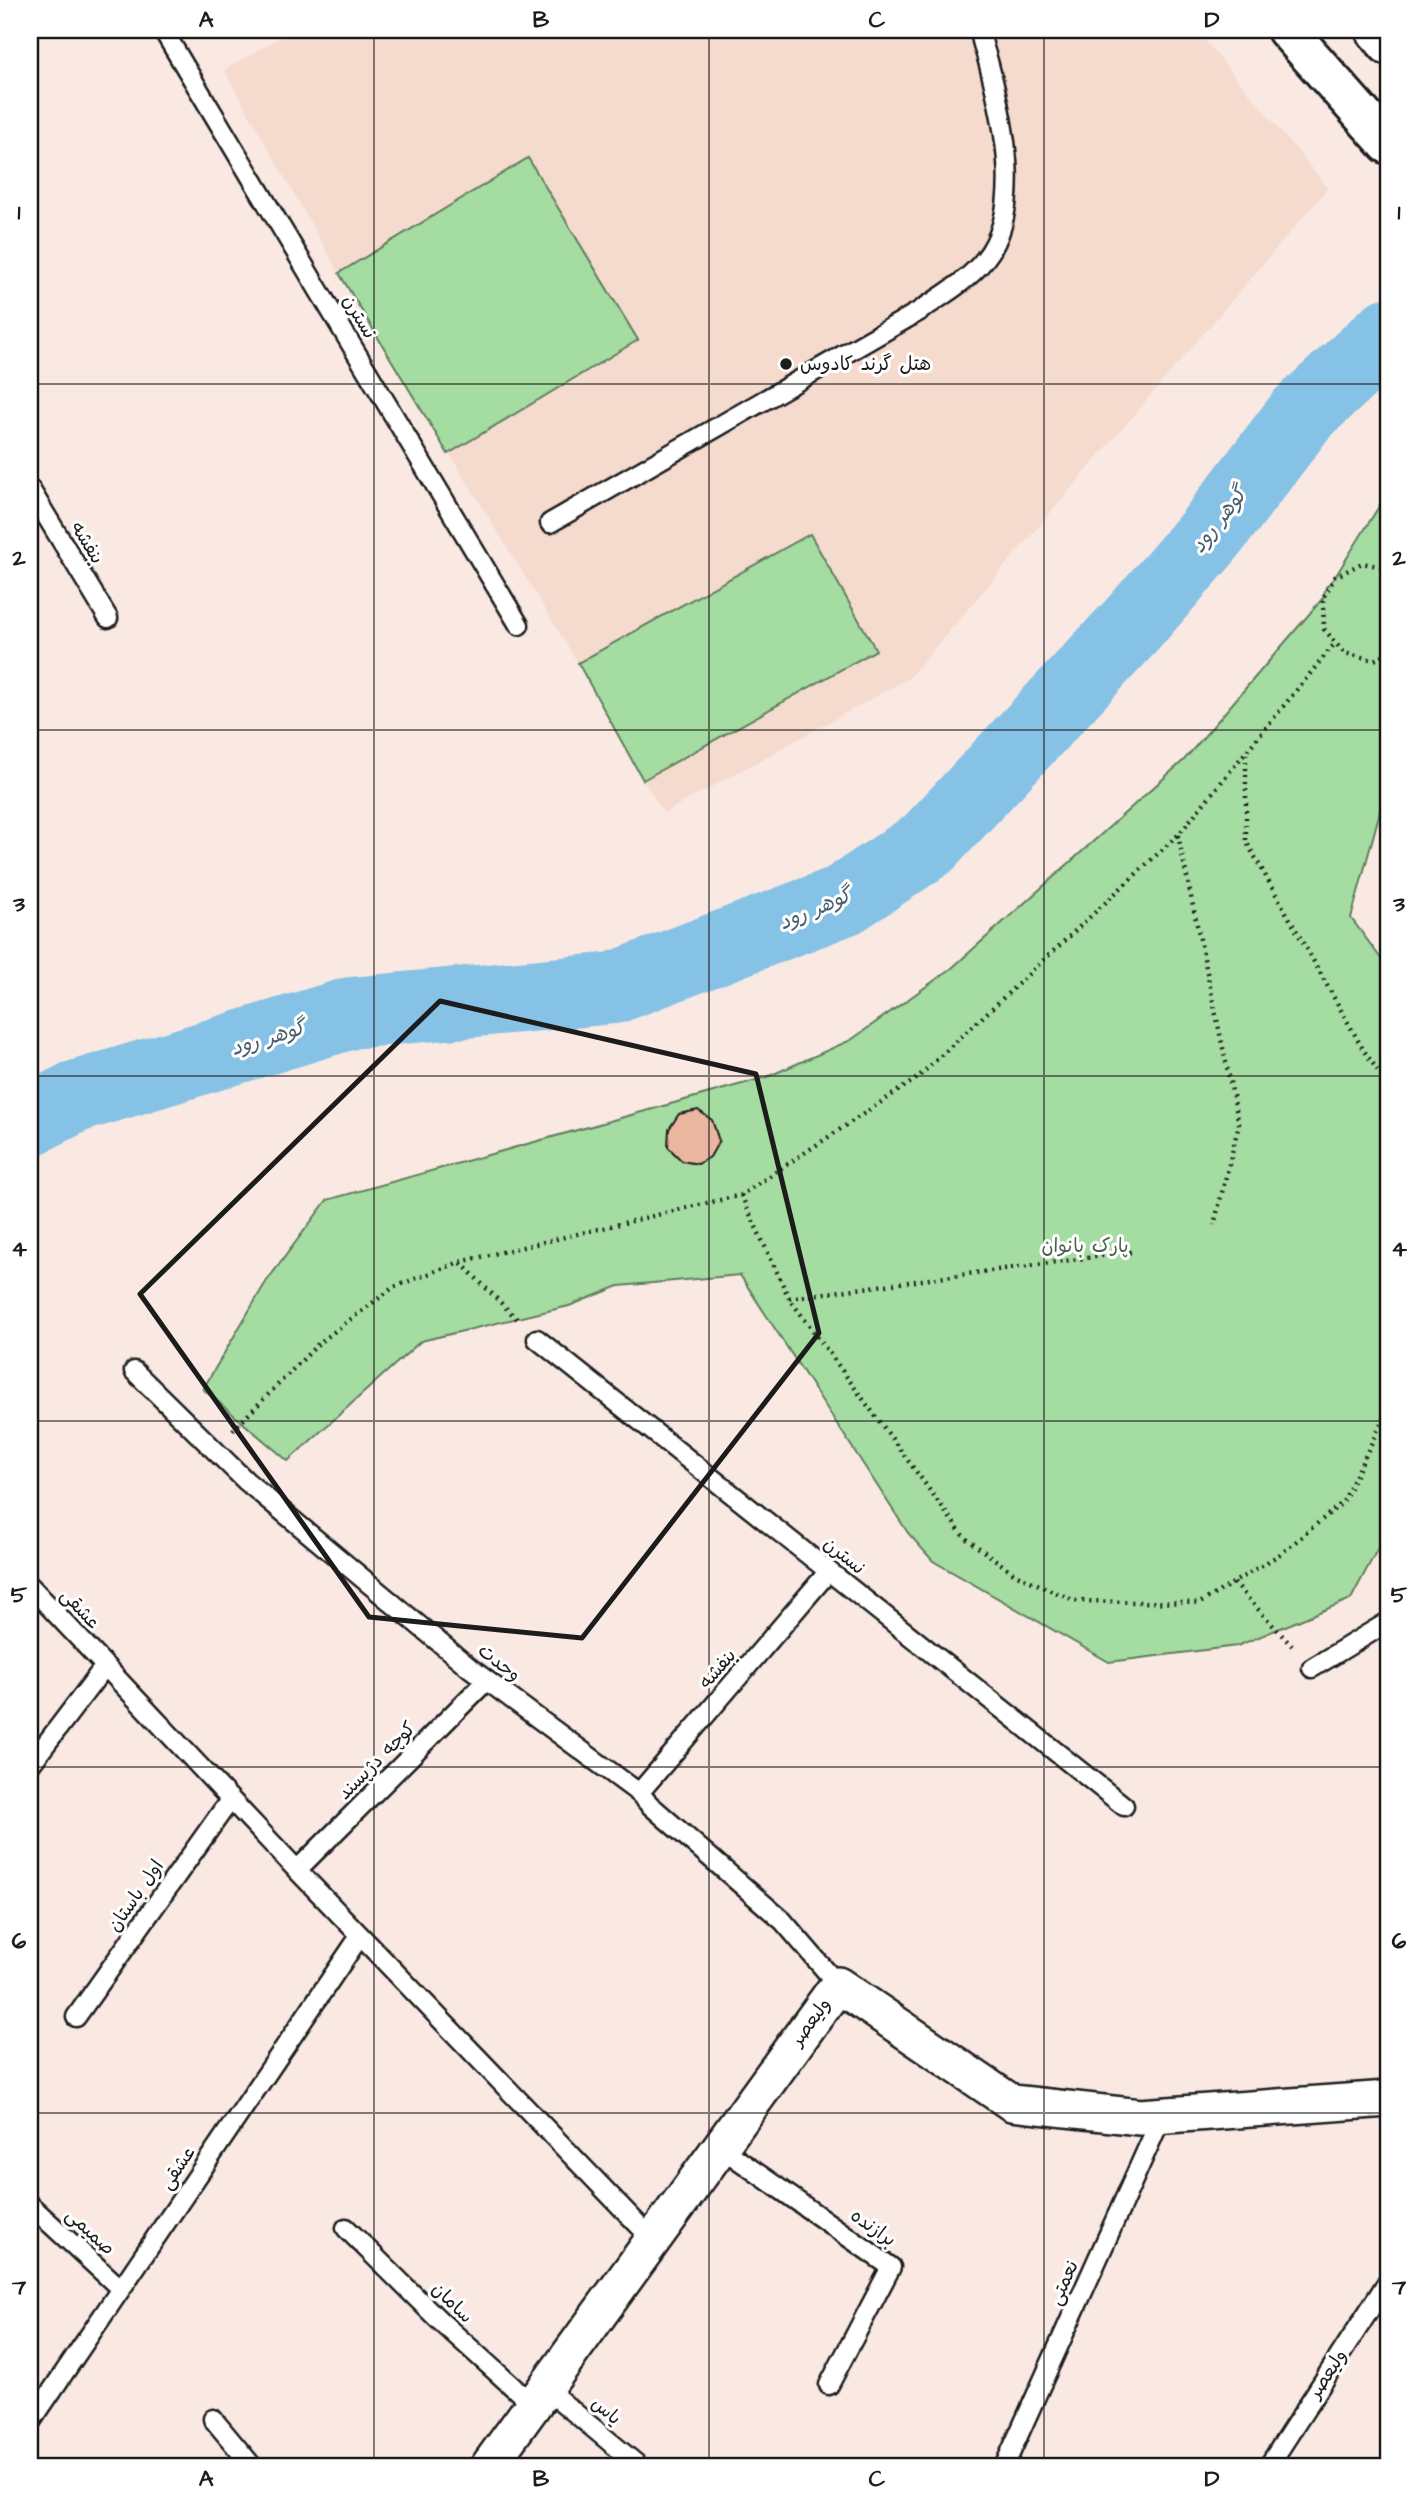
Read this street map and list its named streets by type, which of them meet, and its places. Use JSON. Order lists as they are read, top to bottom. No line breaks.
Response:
{"streets":{"street":["ولیعصر"],"lane":["نسترن","بنفشه","عشقی","وحدت","کوچه دژپسند","اول باستان","برازنده","صمیمی","نعمتی","سامان","یاس"]},"crossings":[["نسترن","بنفشه"],["بنفشه","وحدت"],["عشقی","کوچه دژپسند"],["عشقی","اول باستان"],["عشقی","ولیعصر"],["عشقی","صمیمی"],["وحدت","کوچه دژپسند"],["وحدت","ولیعصر"],["ولیعصر","برازنده"],["ولیعصر","نعمتی"],["ولیعصر","سامان"],["ولیعصر","یاس"],["سامان","یاس"]],"water":["گوهر رود"],"parks":["پارک بانوان"],"places":["هتل گرند کادوس"],"grid":{"columns":["A","B","C","D"],"rows":["1","2","3","4","5","6","7"]}}
